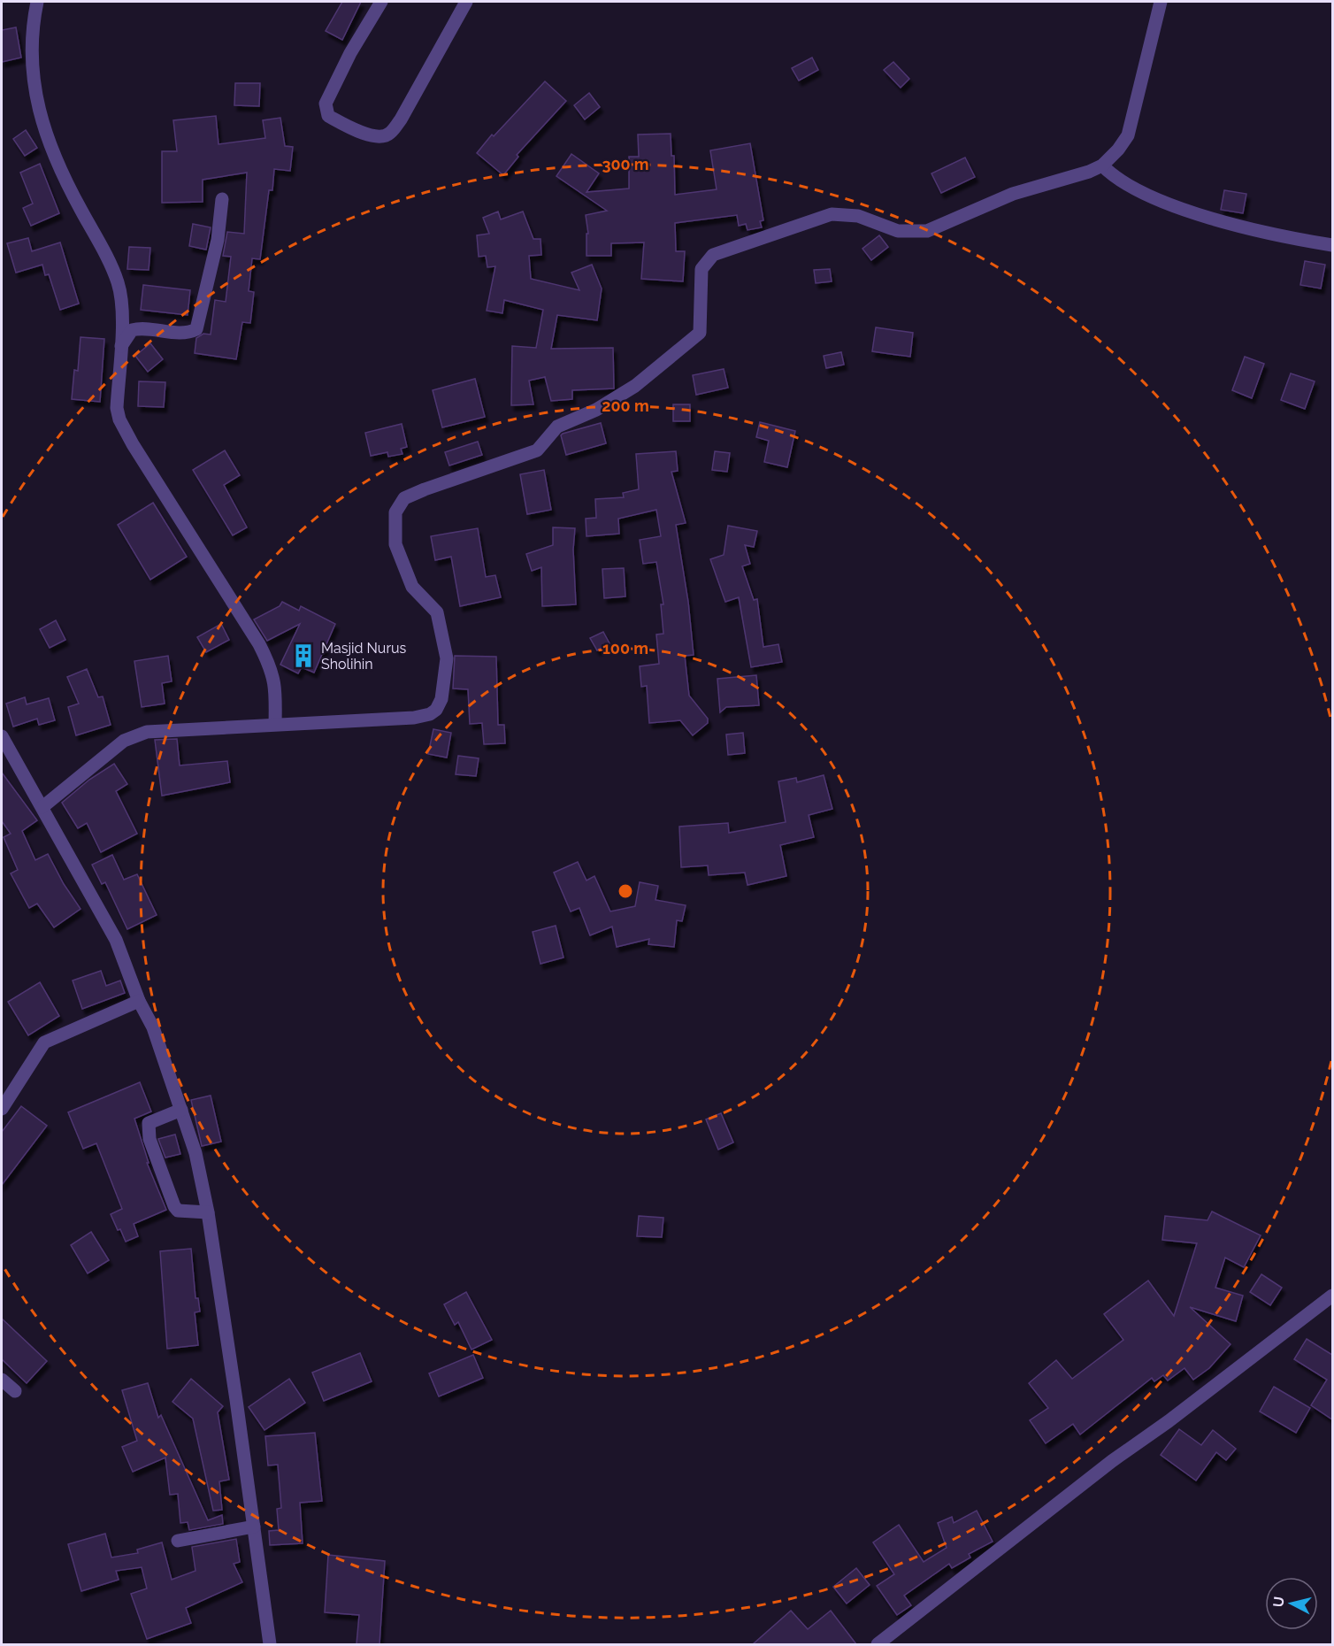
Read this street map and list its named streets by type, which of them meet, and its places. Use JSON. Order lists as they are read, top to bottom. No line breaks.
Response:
{"places":{"building":["Masjid Nurus Sholihin"]},"north":"left","rings":["300 m","200 m","100 m"]}
